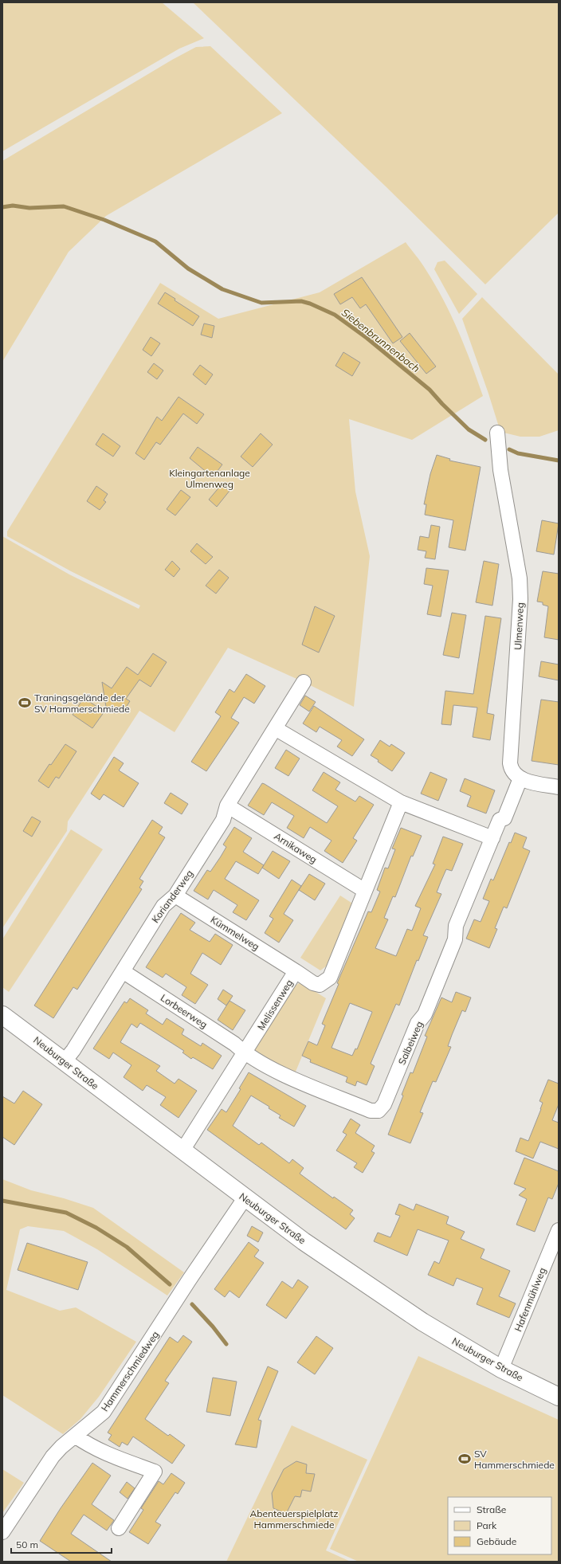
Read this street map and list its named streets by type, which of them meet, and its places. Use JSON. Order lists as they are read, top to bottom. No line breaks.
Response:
{"streets":{"street":["Ulmenweg","Arnikaweg","Korianderweg","Kümmelweg","Melissenweg","Lorbeerweg","Salbeiweg","Neuburger Straße","Hafenmühlweg","Hammerschmiedweg"]},"crossings":[["Ulmenweg","Salbeiweg"],["Arnikaweg","Korianderweg"],["Arnikaweg","Melissenweg"],["Korianderweg","Kümmelweg"],["Korianderweg","Lorbeerweg"],["Korianderweg","Neuburger Straße"],["Kümmelweg","Melissenweg"],["Melissenweg","Lorbeerweg"],["Melissenweg","Salbeiweg"],["Melissenweg","Neuburger Straße"],["Lorbeerweg","Salbeiweg"],["Neuburger Straße","Hafenmühlweg"],["Neuburger Straße","Hammerschmiedweg"]],"water":["Siebenbrunnenbach"],"parks":["Kleingartenanlage Ulmenweg","Abenteuerspielplatz Hammerschmiede"],"places":{"sports":["Traningsgelände der SV Hammerschmiede","SV Hammerschmiede"]},"legend":["Straße","Park","Gebäude"],"scale_bar":"50 m"}
